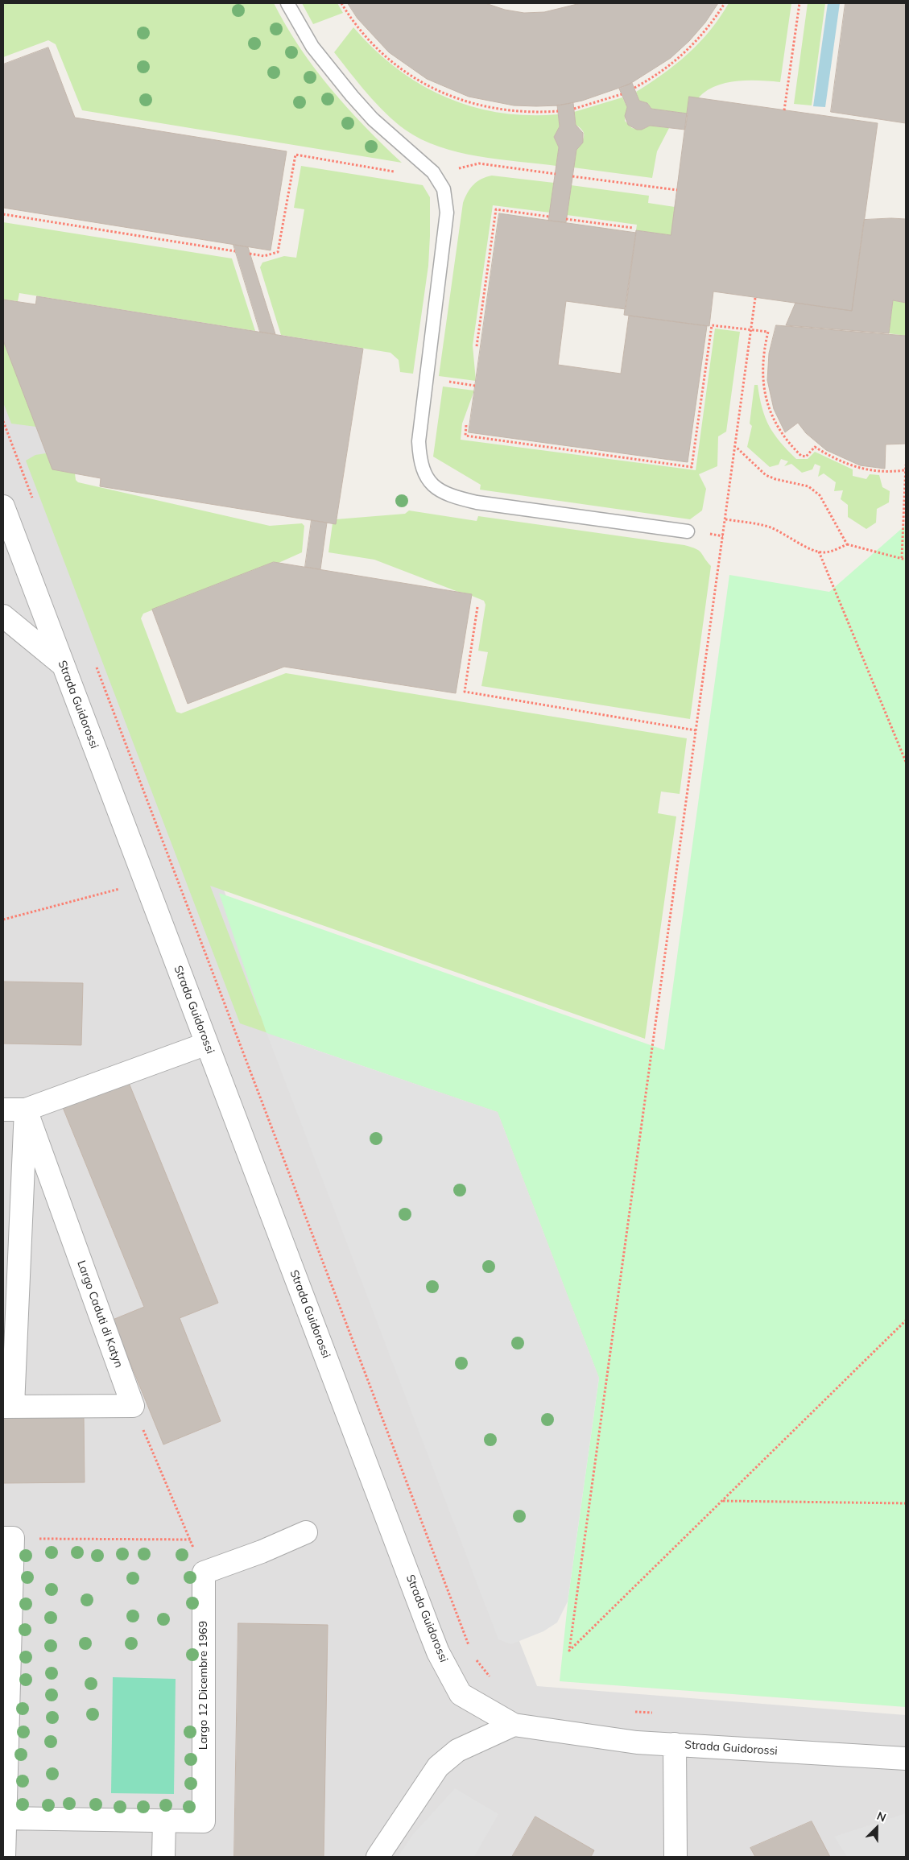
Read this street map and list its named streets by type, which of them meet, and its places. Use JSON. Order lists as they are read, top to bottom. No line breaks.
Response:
{"streets":{"street":["Strada Guidorossi","Largo Caduti di Katyn","Largo 12 Dicembre 1969"]},"north":"top right"}
